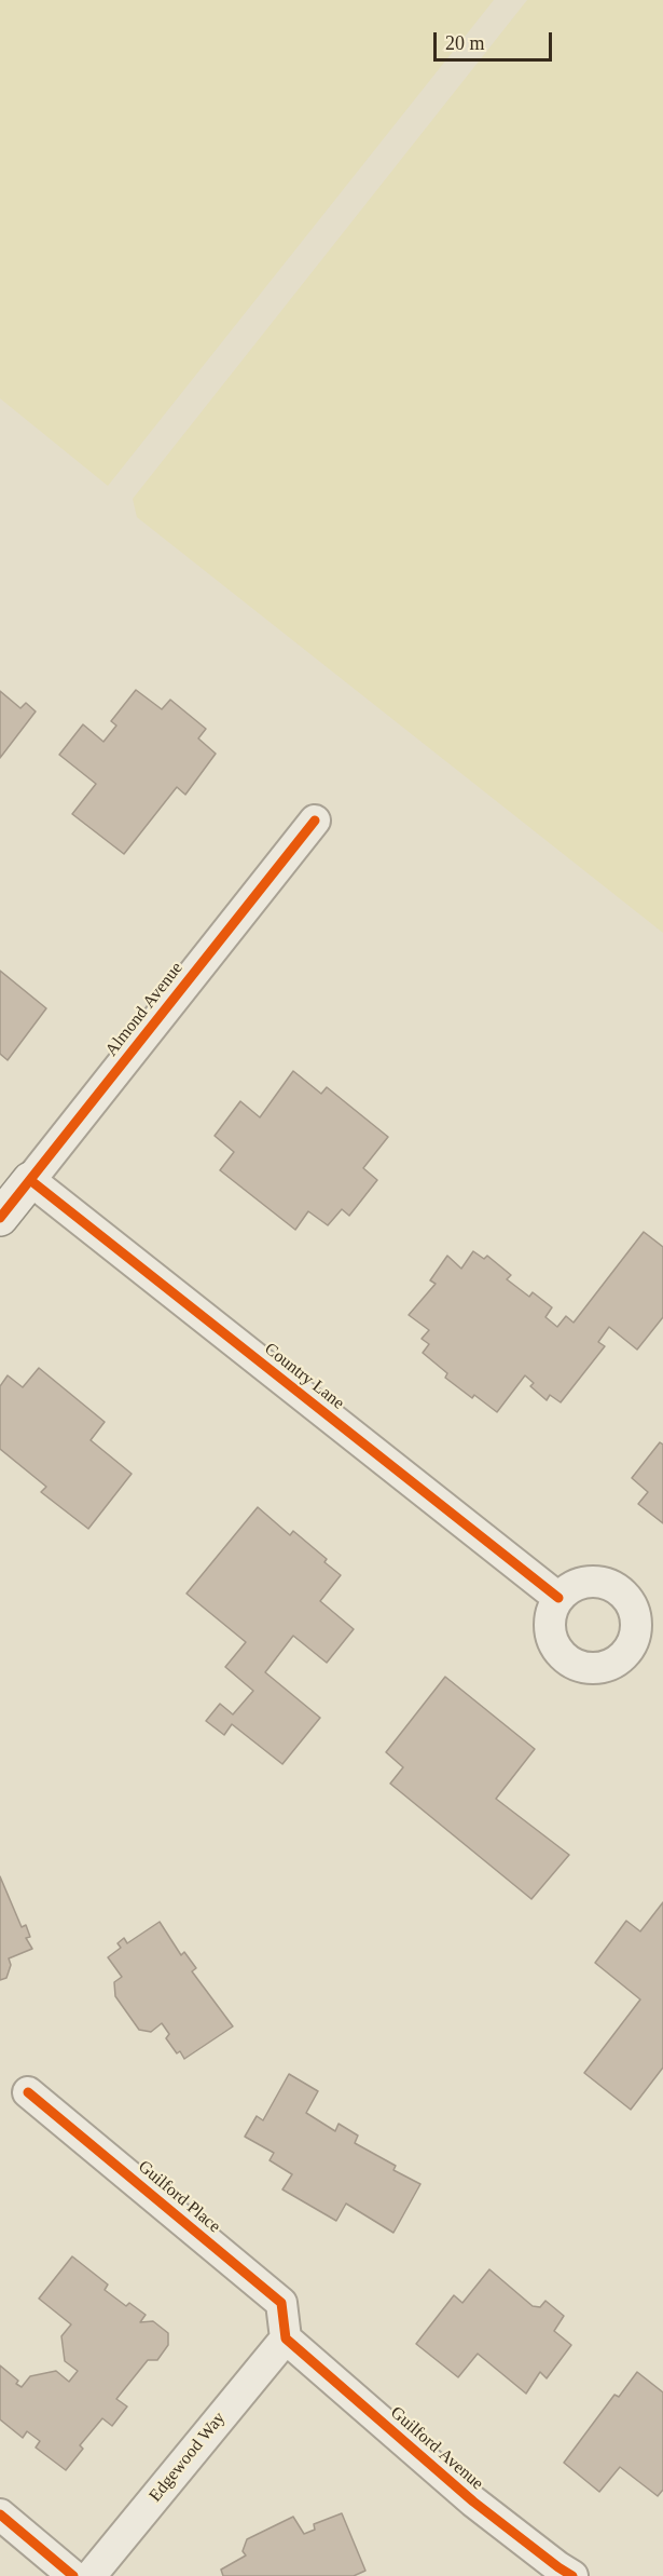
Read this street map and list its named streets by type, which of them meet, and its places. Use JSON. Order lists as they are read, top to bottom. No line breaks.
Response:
{"streets":{"street":["Almond Avenue","Country Lane","Guilford Place","Guilford Avenue","Edgewood Way"]},"crossings":[["Almond Avenue","Country Lane"],["Guilford Place","Guilford Avenue"],["Guilford Place","Edgewood Way"],["Guilford Avenue","Edgewood Way"]],"scale_bar":"20 m"}
